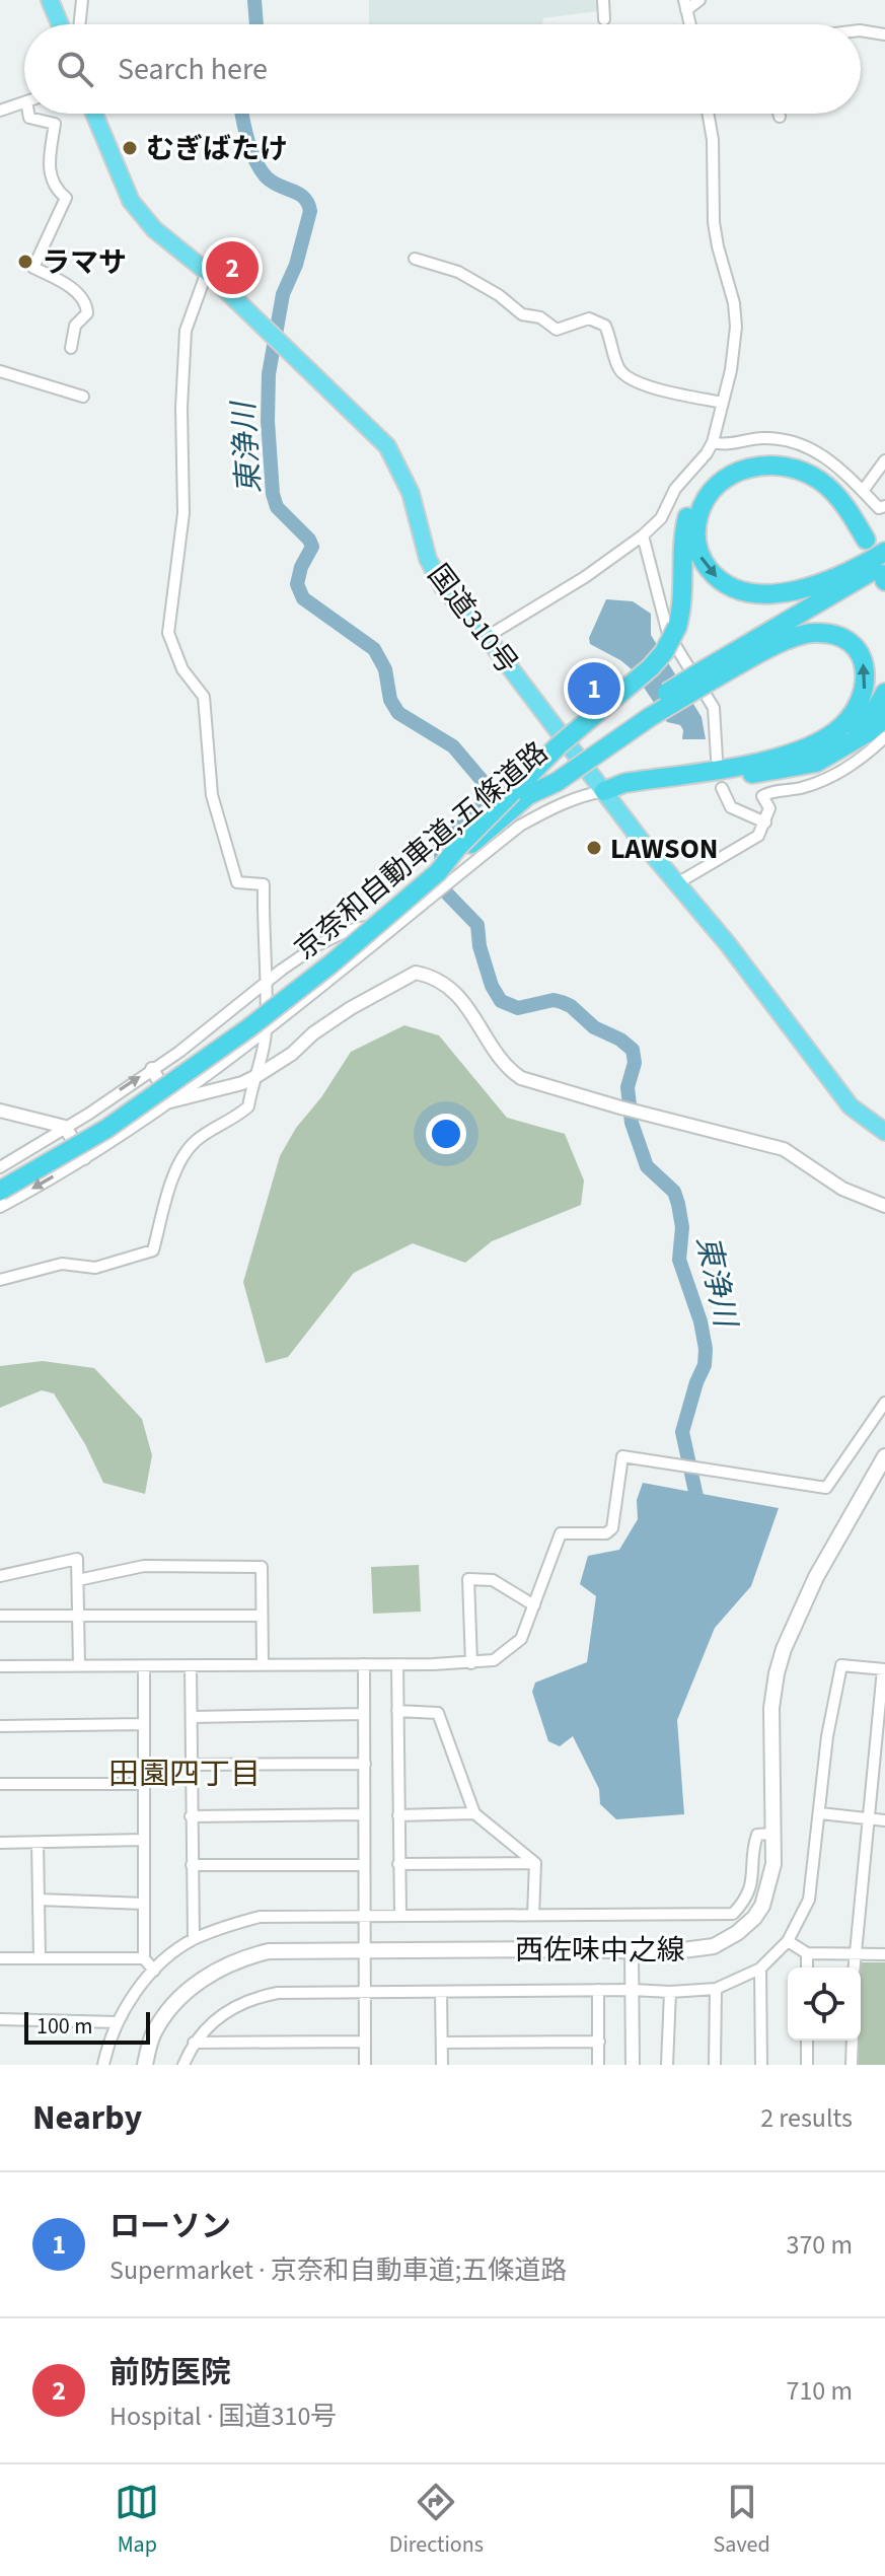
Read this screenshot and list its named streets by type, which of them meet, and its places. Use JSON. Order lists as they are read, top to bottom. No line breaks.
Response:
{"streets":{"highway":["国道310号","京奈和自動車道;五條道路"],"main road":["西佐味中之線"]},"districts":["田園四丁目"],"water":["東浄川"],"places":["むぎばたけ","ラマサ","LAWSON"],"scale_bar":"100 m","page":{"search":"Search here","pins":["2","1"],"scale":"100 m","heading":["Nearby","2 results"],"list":[{"mark":"1","name":"ローソン","note":"Supermarket · 京奈和自動車道;五條道路","value":"370 m"},{"mark":"2","name":"前防医院","note":"Hospital · 国道310号","value":"710 m"}],"nav":["Map","Directions","Saved"]}}
